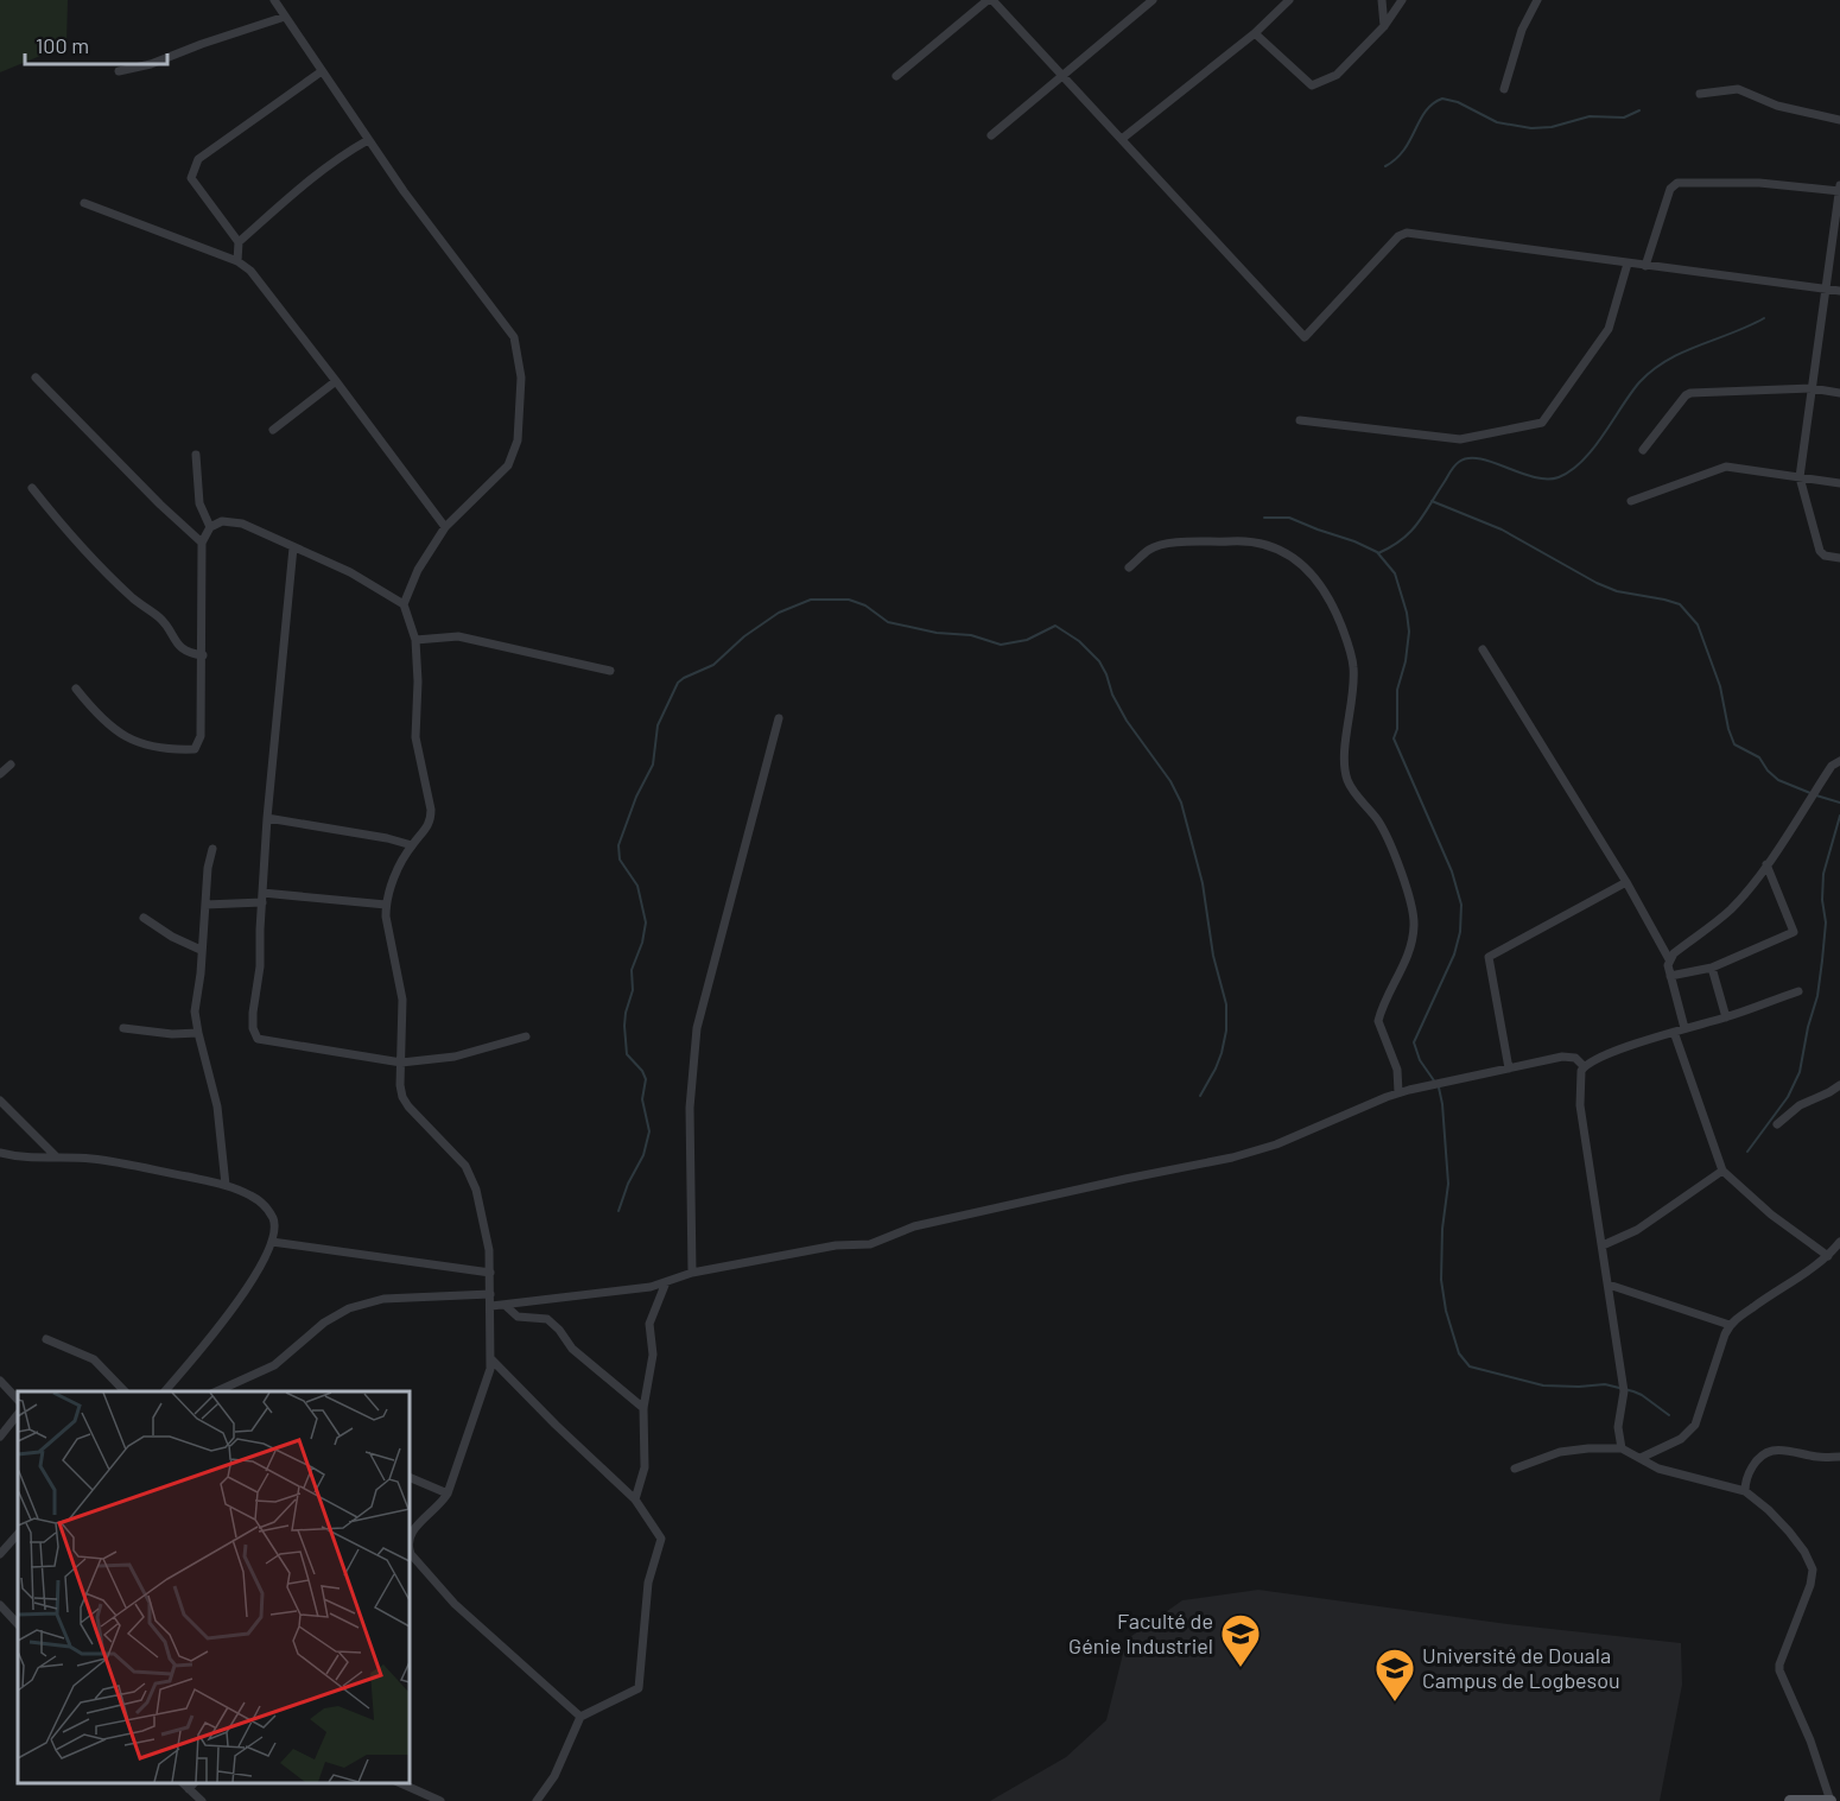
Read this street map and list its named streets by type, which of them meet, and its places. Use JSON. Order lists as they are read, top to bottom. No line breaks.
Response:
{"places":{"school or university":["Faculté de Génie Industriel","Université de Douala Campus de Logbesou"]},"scale_bar":"100 m"}
